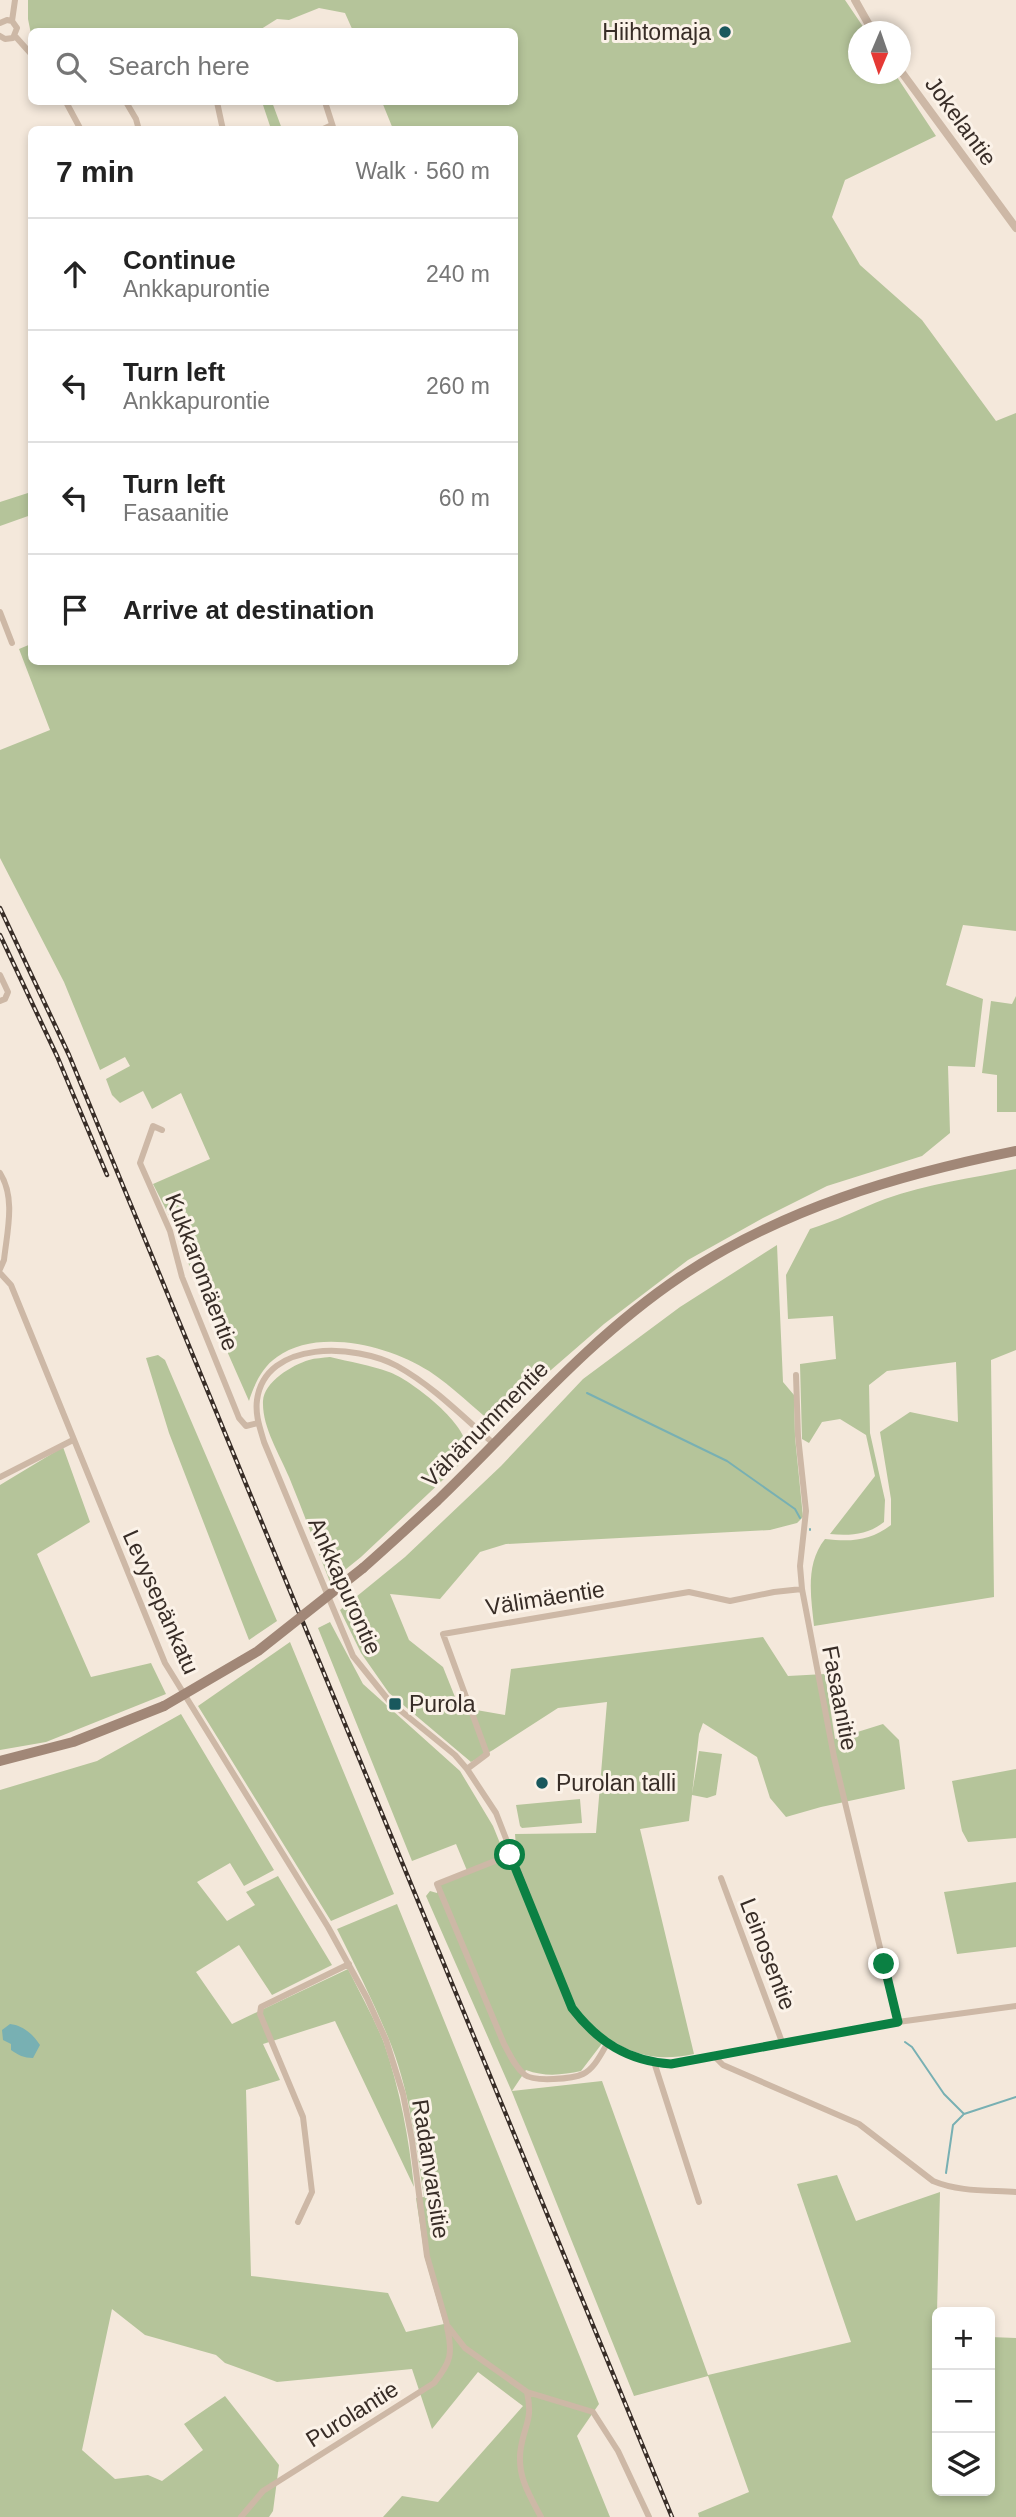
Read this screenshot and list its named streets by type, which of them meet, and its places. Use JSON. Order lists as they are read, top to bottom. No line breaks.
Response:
{"streets":{"main road":["Vähänummentie"],"street":["Jokelantie","Kukkaromäentie","Ankkapurontie","Välimäentie","Levysepänkatu","Fasaanitie","Leinosentie","Radanvarsitie","Purolantie"]},"crossings":[["Kukkaromäentie","Ankkapurontie"],["Vähänummentie","Ankkapurontie"],["Ankkapurontie","Välimäentie"],["Ankkapurontie","Fasaanitie"],["Ankkapurontie","Leinosentie"],["Välimäentie","Fasaanitie"],["Levysepänkatu","Radanvarsitie"],["Radanvarsitie","Purolantie"]],"places":{"other":["Hiihtomaja","Purolan talli"],"transit":["Purola"]},"north":"bottom","page":{"search":"Search here","heading":["7 min","Walk · 560 m"],"list":[["Continue","Ankkapurontie","240 m"],["Turn left","Ankkapurontie","260 m"],["Turn left","Fasaanitie","60 m"],"Arrive at destination"],"map_buttons":["+","−"]}}
